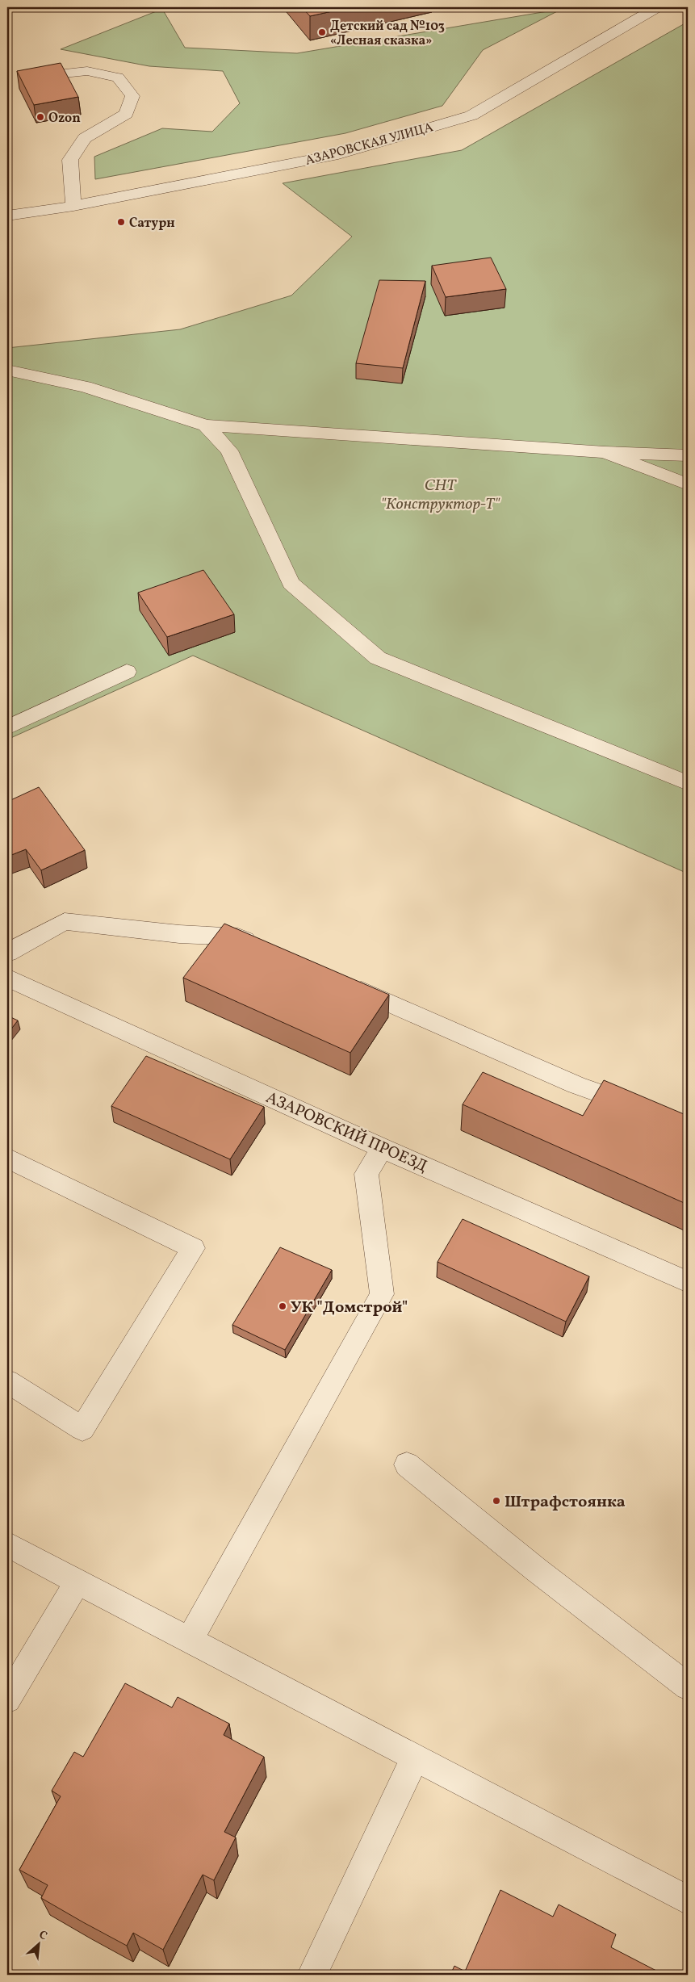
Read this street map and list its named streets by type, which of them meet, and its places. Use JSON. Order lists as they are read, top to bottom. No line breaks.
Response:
{"streets":{"street":["АЗАРОВСКАЯ УЛИЦА","АЗАРОВСКИЙ ПРОЕЗД"]},"parks":["СНТ \"Конструктор-Т\""],"places":["Детский сад №103 «Лесная сказка»","Ozon","Сатурн","УК \"Домстрой\"","Штрафстоянка"],"north":"top right"}
